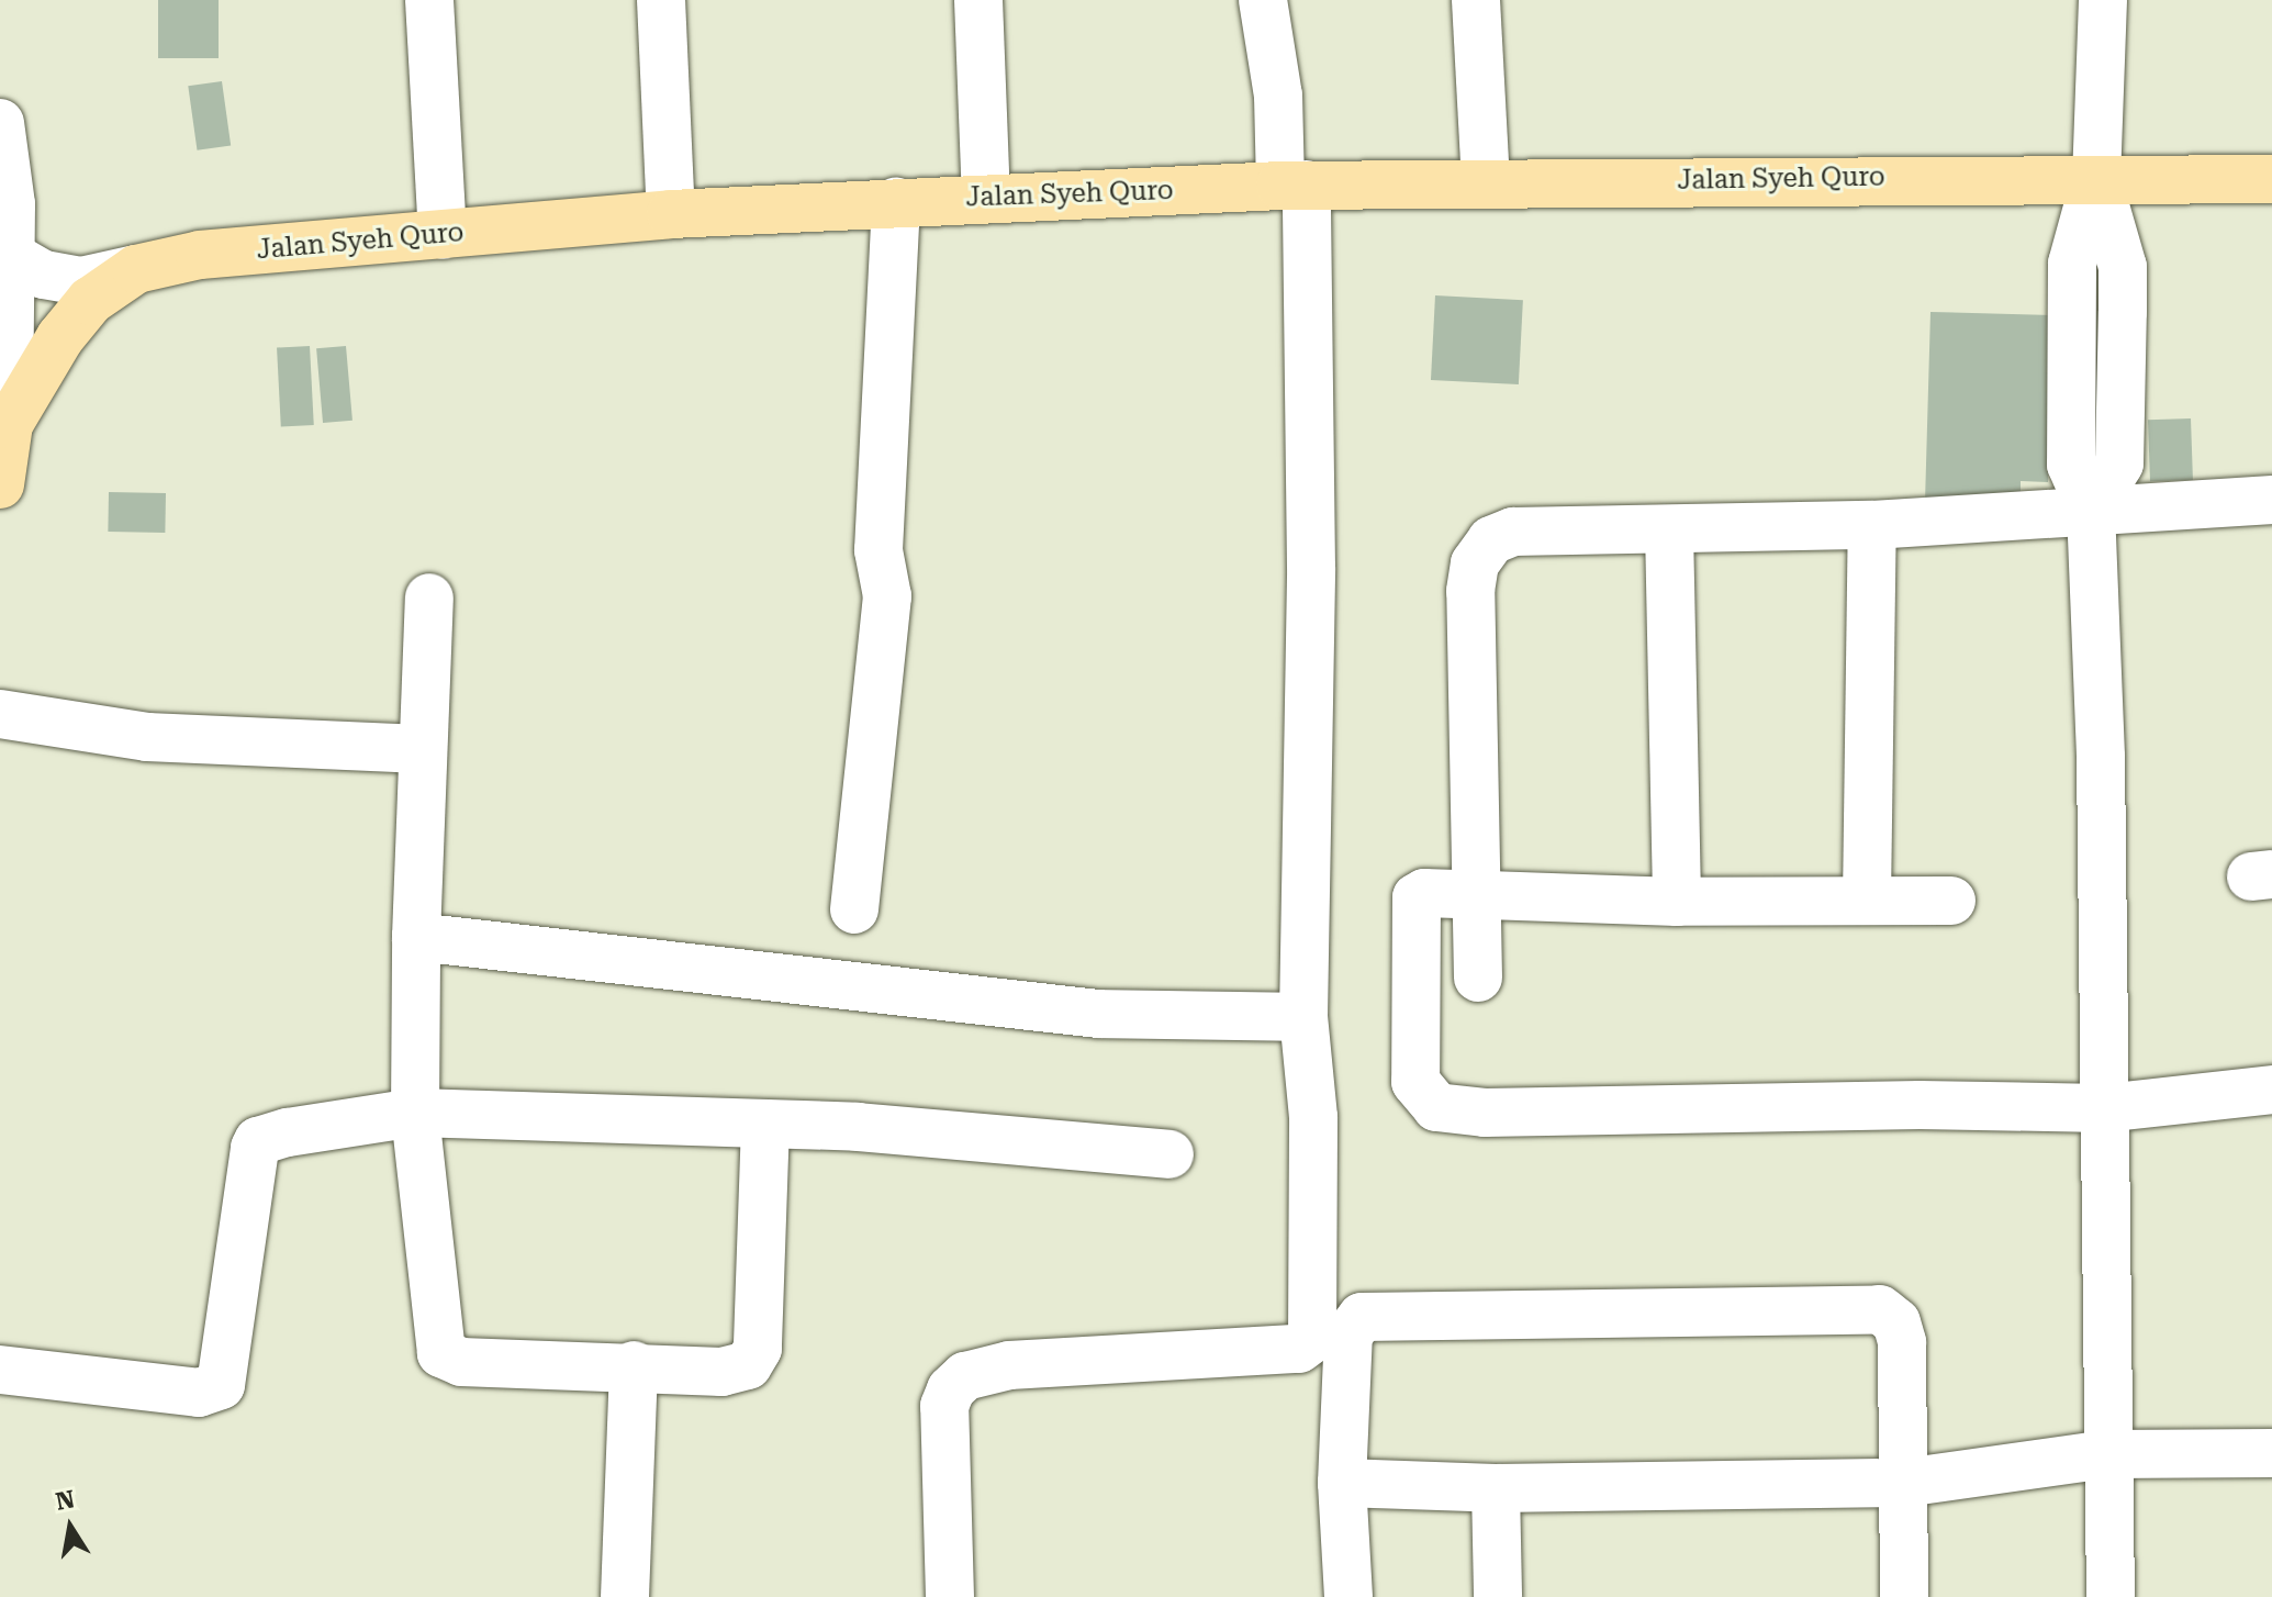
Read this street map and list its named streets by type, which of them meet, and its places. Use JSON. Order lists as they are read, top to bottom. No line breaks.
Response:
{"streets":{"main road":["Jalan Syeh Quro"]},"north":"top"}
